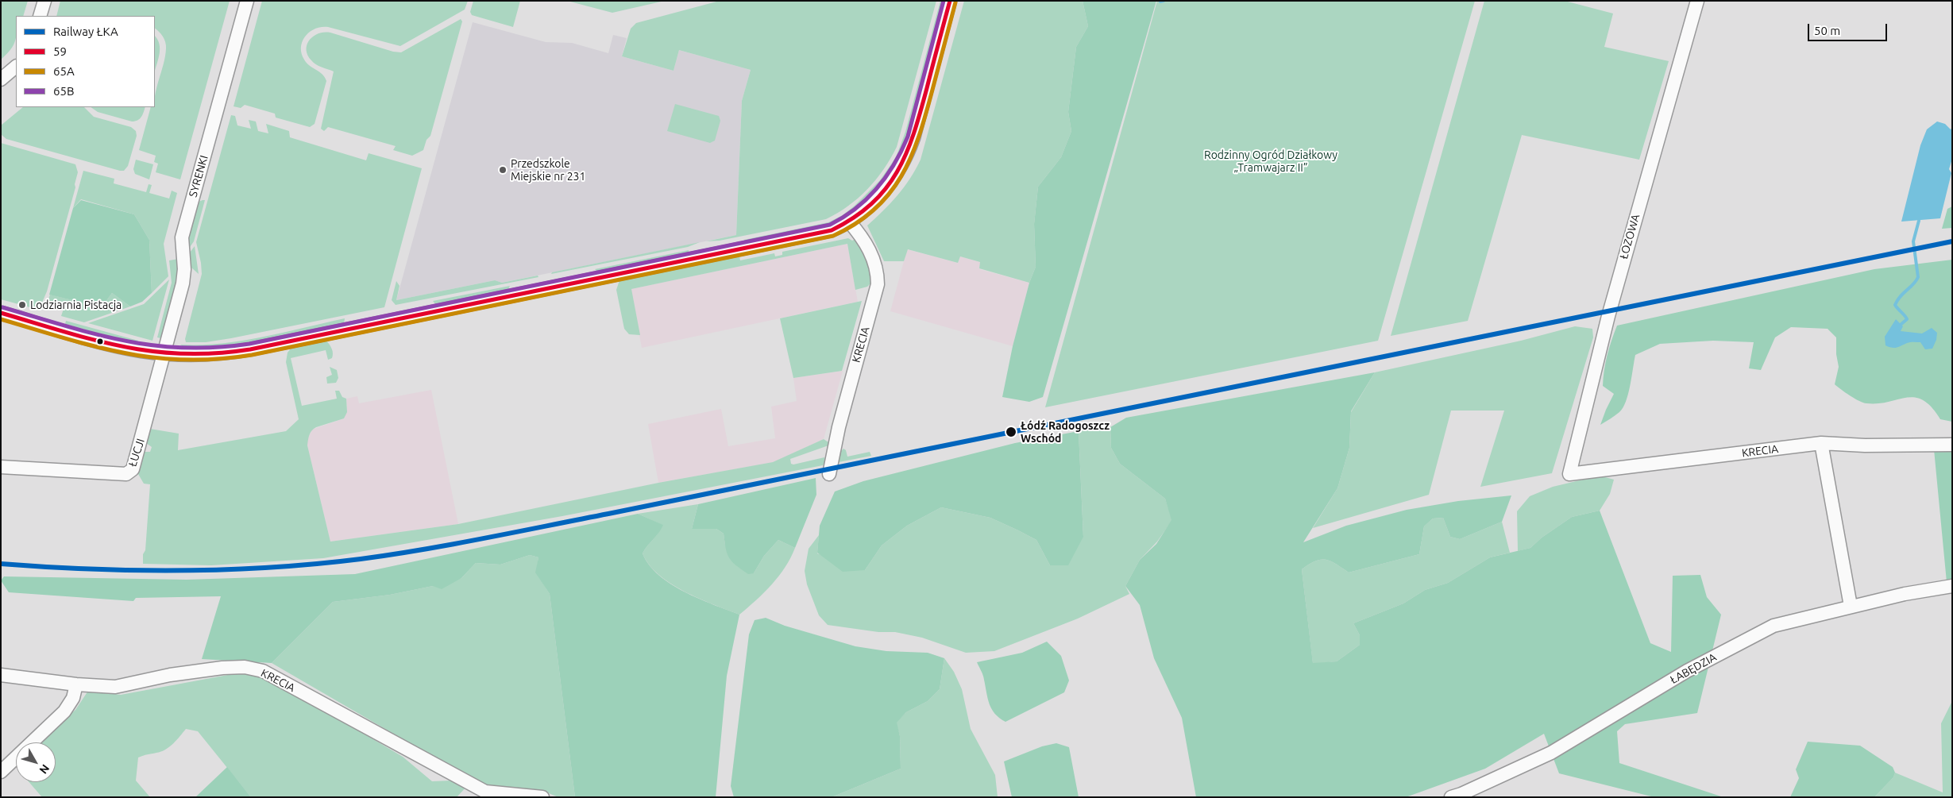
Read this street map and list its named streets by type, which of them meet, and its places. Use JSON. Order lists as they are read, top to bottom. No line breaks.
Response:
{"streets":{"street":["SYRENKI","ŁOZOWA","KRECIA","ŁUCJI","ŁABĘDZIA"]},"crossings":[["SYRENKI","ŁUCJI"],["ŁOZOWA","KRECIA"]],"parks":["Rodzinny Ogród Działkowy „Tramwajarz II”"],"places":["Przedszkole Miejskie nr 231","Lodziarnia Pistacja","Łódź Radogoszcz Wschód"],"lines":["transit line 59","transit line 65B","transit line 65A","rail line ŁKA"],"legend":["Railway ŁKA","59","65A","65B"],"scale_bar":"50 m","north":"bottom right"}
